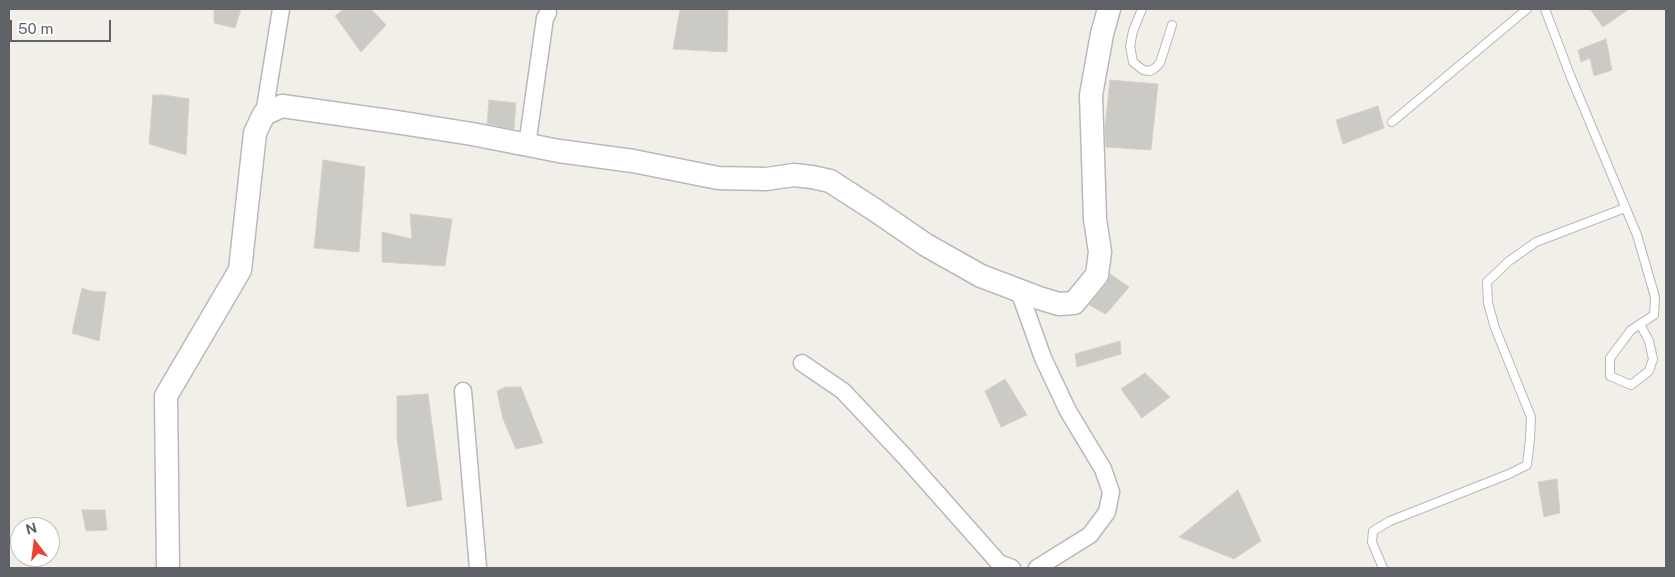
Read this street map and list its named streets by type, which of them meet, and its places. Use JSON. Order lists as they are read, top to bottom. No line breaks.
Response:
{"scale_bar":"50 m","north":"top"}
